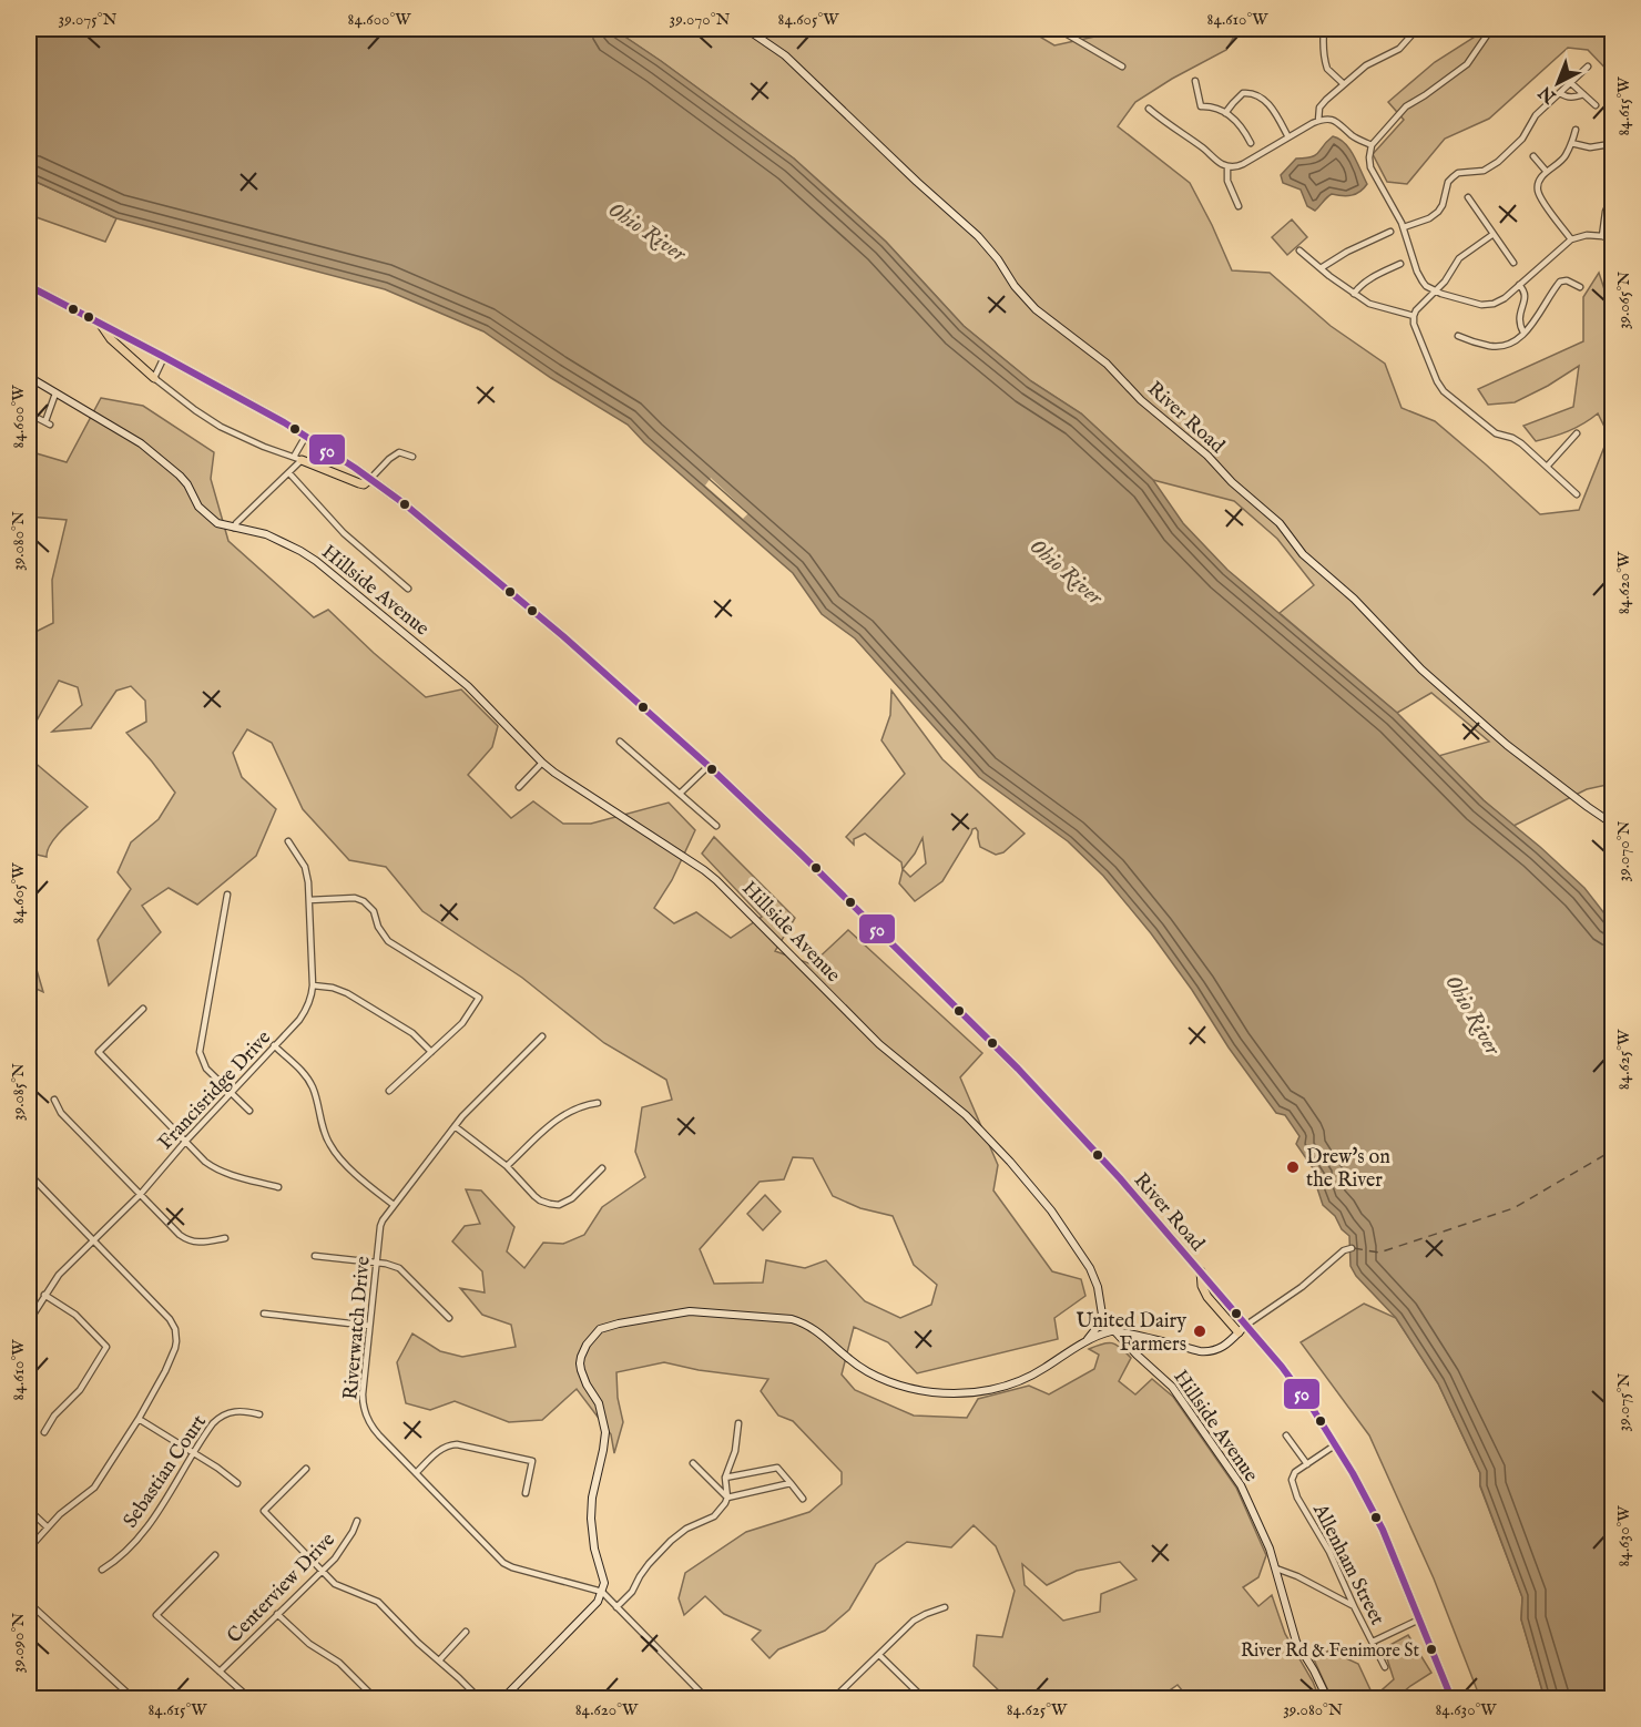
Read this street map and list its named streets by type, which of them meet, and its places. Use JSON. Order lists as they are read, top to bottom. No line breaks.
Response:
{"streets":{"main road":["River Road"],"street":["Hillside Avenue","Francisridge Drive","Riverwatch Drive","Sebastian Court","Allenham Street","Centerview Drive"]},"water":["Ohio River"],"places":["Drew's on the River","United Dairy Farmers","River Rd & Fenimore St"],"lines":["transit line 50"],"north":"bottom left","coordinates":["39.075°N","84.600°W","39.070°N","84.605°W","84.610°W","84.615°W","39.065°N","39.080°N","84.620°W","84.625°W","39.085°N","84.630°W","39.090°N"]}
